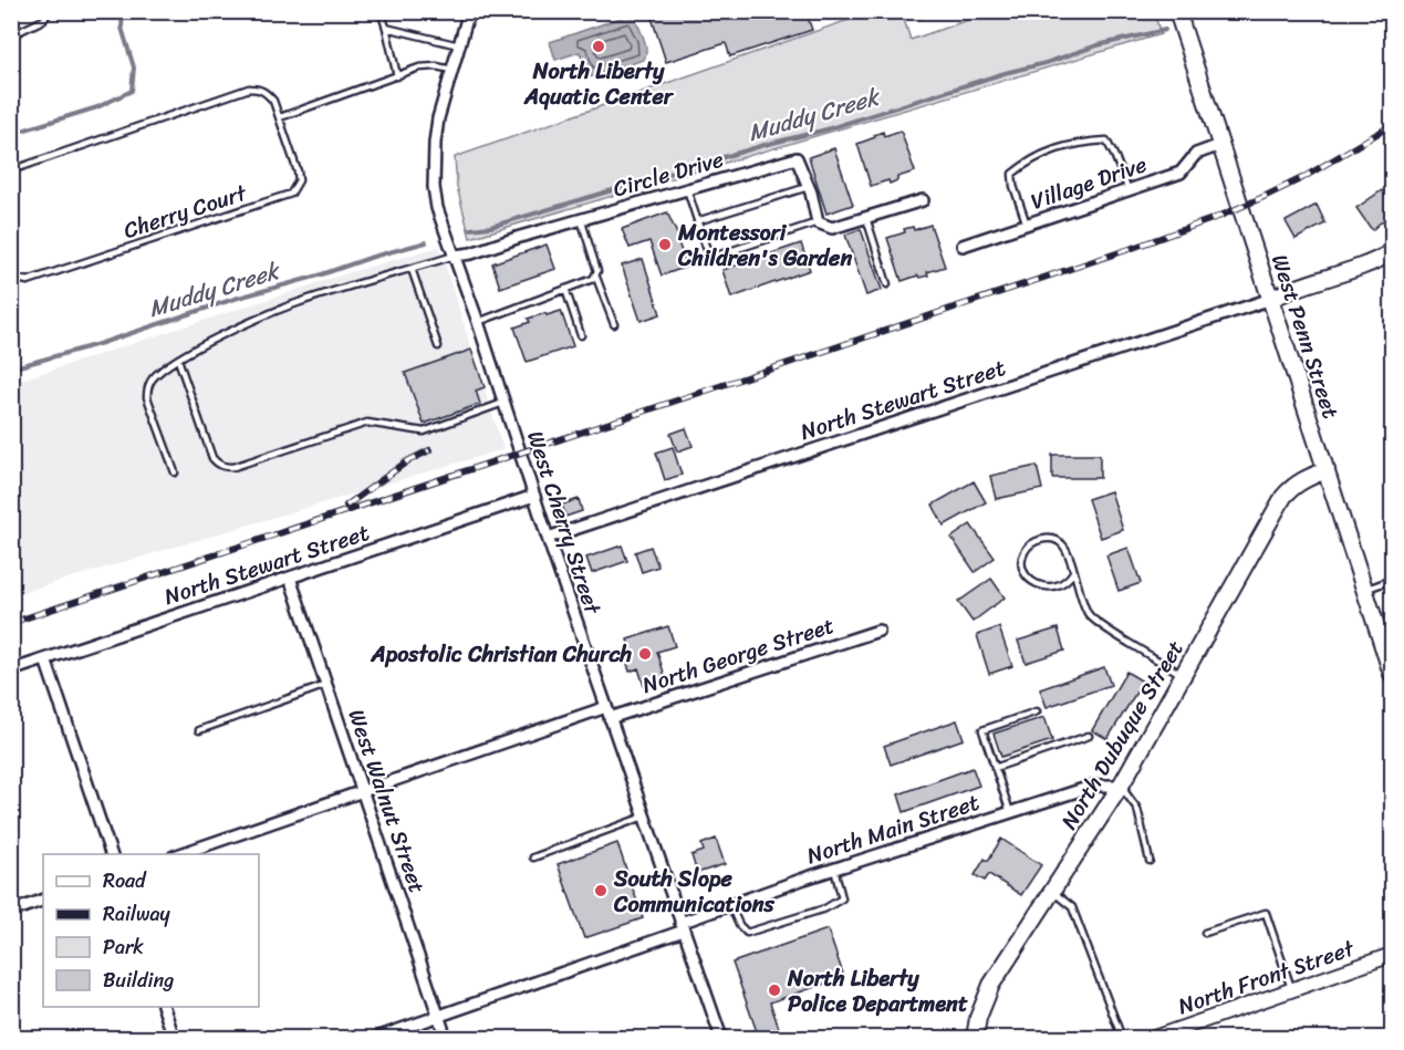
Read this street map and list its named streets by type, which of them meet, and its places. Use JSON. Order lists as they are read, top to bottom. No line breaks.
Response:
{"streets":{"main road":["West Penn Street","North Dubuque Street"],"street":["Circle Drive","Village Drive","North Stewart Street","West Cherry Street","North George Street","West Walnut Street","North Main Street","North Front Street"],"lane":["Cherry Court"]},"crossings":[["Circle Drive","West Cherry Street"],["Village Drive","West Penn Street"],["West Penn Street","North Stewart Street"],["West Penn Street","North Dubuque Street"],["North Stewart Street","West Cherry Street"],["North Stewart Street","West Walnut Street"],["West Cherry Street","North George Street"],["West Cherry Street","North Main Street"],["North Dubuque Street","North Main Street"],["West Walnut Street","North Main Street"]],"water":["Muddy Creek"],"places":["North Liberty Aquatic Center","Montessori Children's Garden","Apostolic Christian Church","South Slope Communications","North Liberty Police Department"],"legend":["Road","Railway","Park","Building"]}
